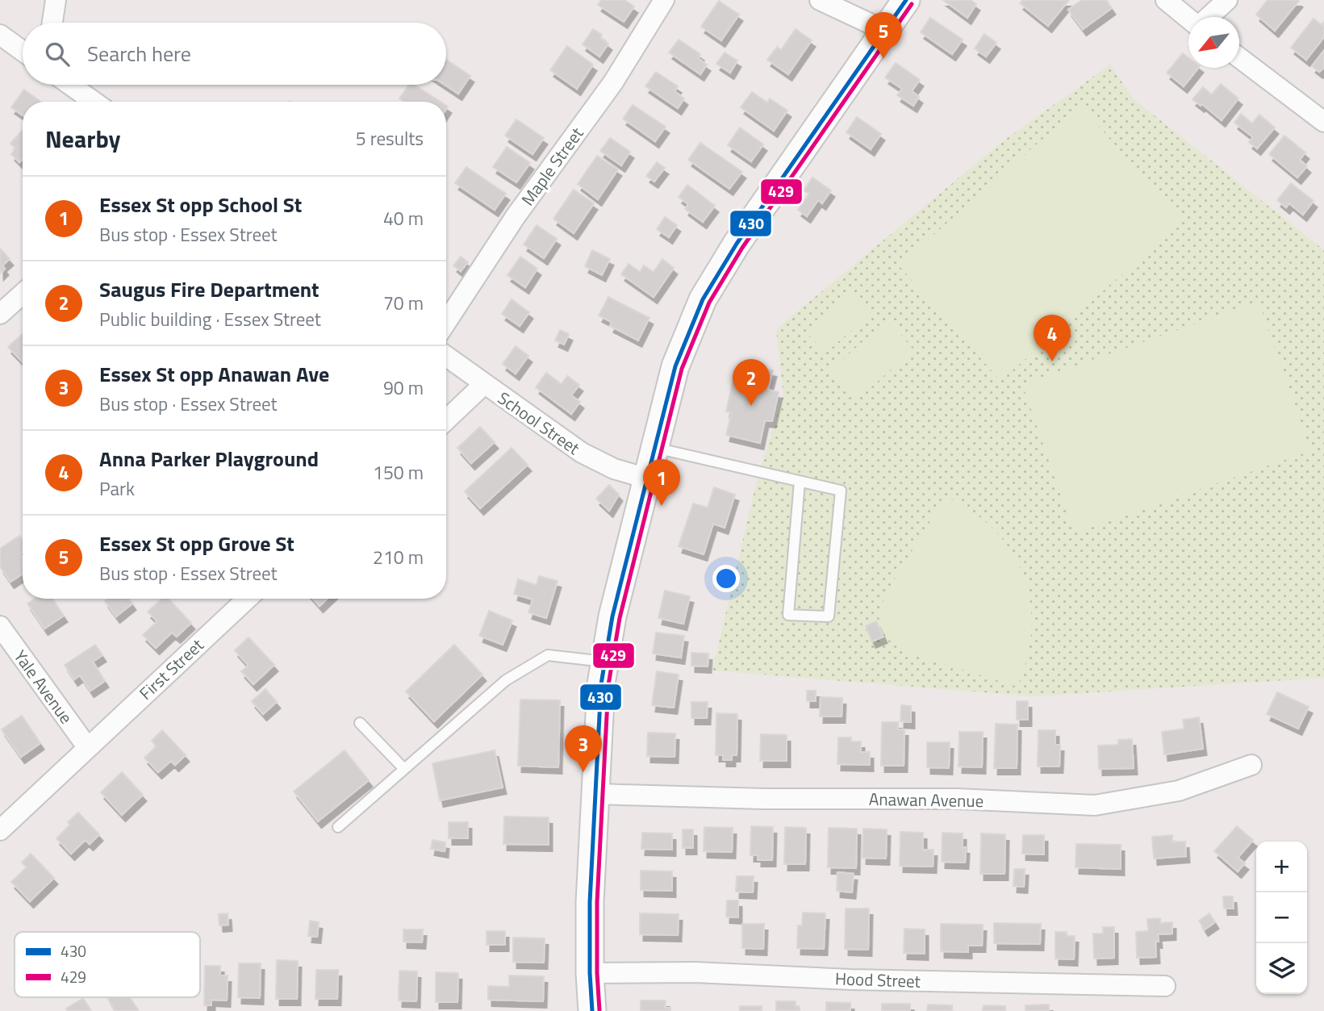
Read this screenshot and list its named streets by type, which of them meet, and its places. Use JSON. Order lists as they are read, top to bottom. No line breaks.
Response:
{"streets":{"street":["Maple Street","School Street","First Street","Yale Avenue","Anawan Avenue","Hood Street"]},"crossings":[["First Street","Yale Avenue"]],"lines":["transit line 430","transit line 429"],"legend":["430","429"],"north":"bottom left","page":{"pins":["5","4","2","1","3"],"search":"Search here","heading":["Nearby","5 results"],"list":[{"mark":"1","name":"Essex St opp School St","note":"Bus stop · Essex Street","value":"40 m"},{"mark":"2","name":"Saugus Fire Department","note":"Public building · Essex Street","value":"70 m"},{"mark":"3","name":"Essex St opp Anawan Ave","note":"Bus stop · Essex Street","value":"90 m"},{"mark":"4","name":"Anna Parker Playground","note":"Park","value":"150 m"},{"mark":"5","name":"Essex St opp Grove St","note":"Bus stop · Essex Street","value":"210 m"}],"map_buttons":["+","−"]}}
